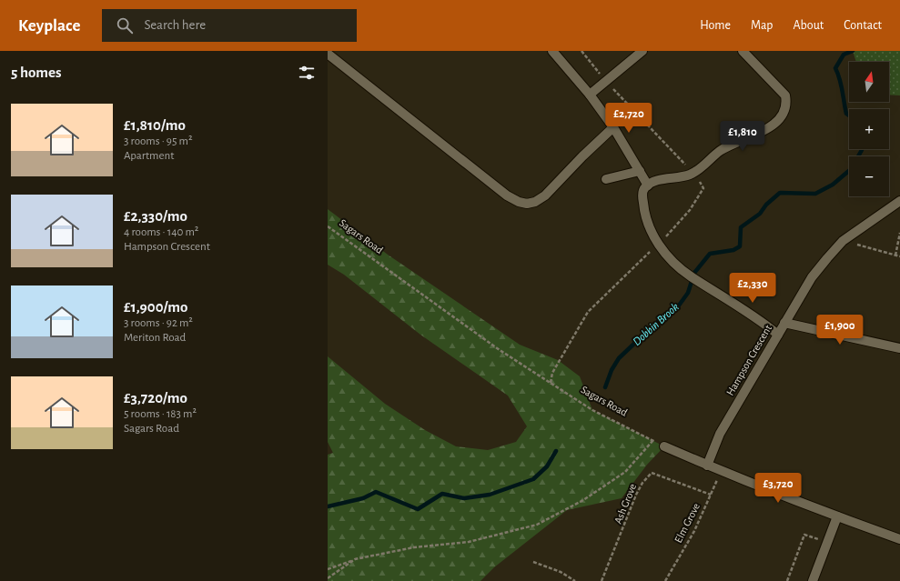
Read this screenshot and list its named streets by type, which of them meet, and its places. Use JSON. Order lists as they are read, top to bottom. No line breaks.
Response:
{"streets":{"street":["Hampson Crescent"],"path":["Sagars Road","Ash Grove","Elm Grove"]},"crossings":[["Ash Grove","Elm Grove"]],"water":["Dobbin Brook"],"north":"top","page":{"header":"Keyplace","search":"Search here","nav":["Home","Map","About","Contact"],"heading":"5 homes","map_buttons":["+","−"],"list":[{"name":"£1,810/mo","note":"3 rooms · 95 m² · Apartment"},{"name":"£2,330/mo","note":"4 rooms · 140 m² · Hampson Crescent"},{"name":"£1,900/mo","note":"3 rooms · 92 m² · Meriton Road"},{"name":"£3,720/mo","note":"5 rooms · 183 m² · Sagars Road"}],"price":["£2,720","£1,810","£2,330","£1,900","£3,720"]}}
